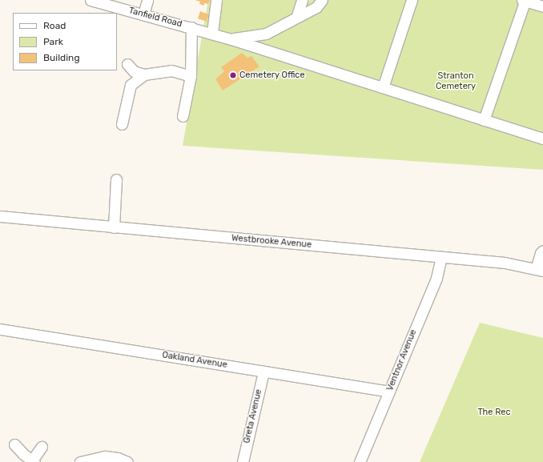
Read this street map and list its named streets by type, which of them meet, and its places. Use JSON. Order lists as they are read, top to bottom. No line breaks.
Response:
{"streets":{"street":["Tanfield Road","Westbrooke Avenue","Oakland Avenue","Ventnor Avenue","Greta Avenue"]},"crossings":[["Westbrooke Avenue","Ventnor Avenue"],["Oakland Avenue","Ventnor Avenue"],["Oakland Avenue","Greta Avenue"]],"parks":["Stranton Cemetery","The Rec"],"places":["Cemetery Office"],"legend":["Road","Park","Building"]}
